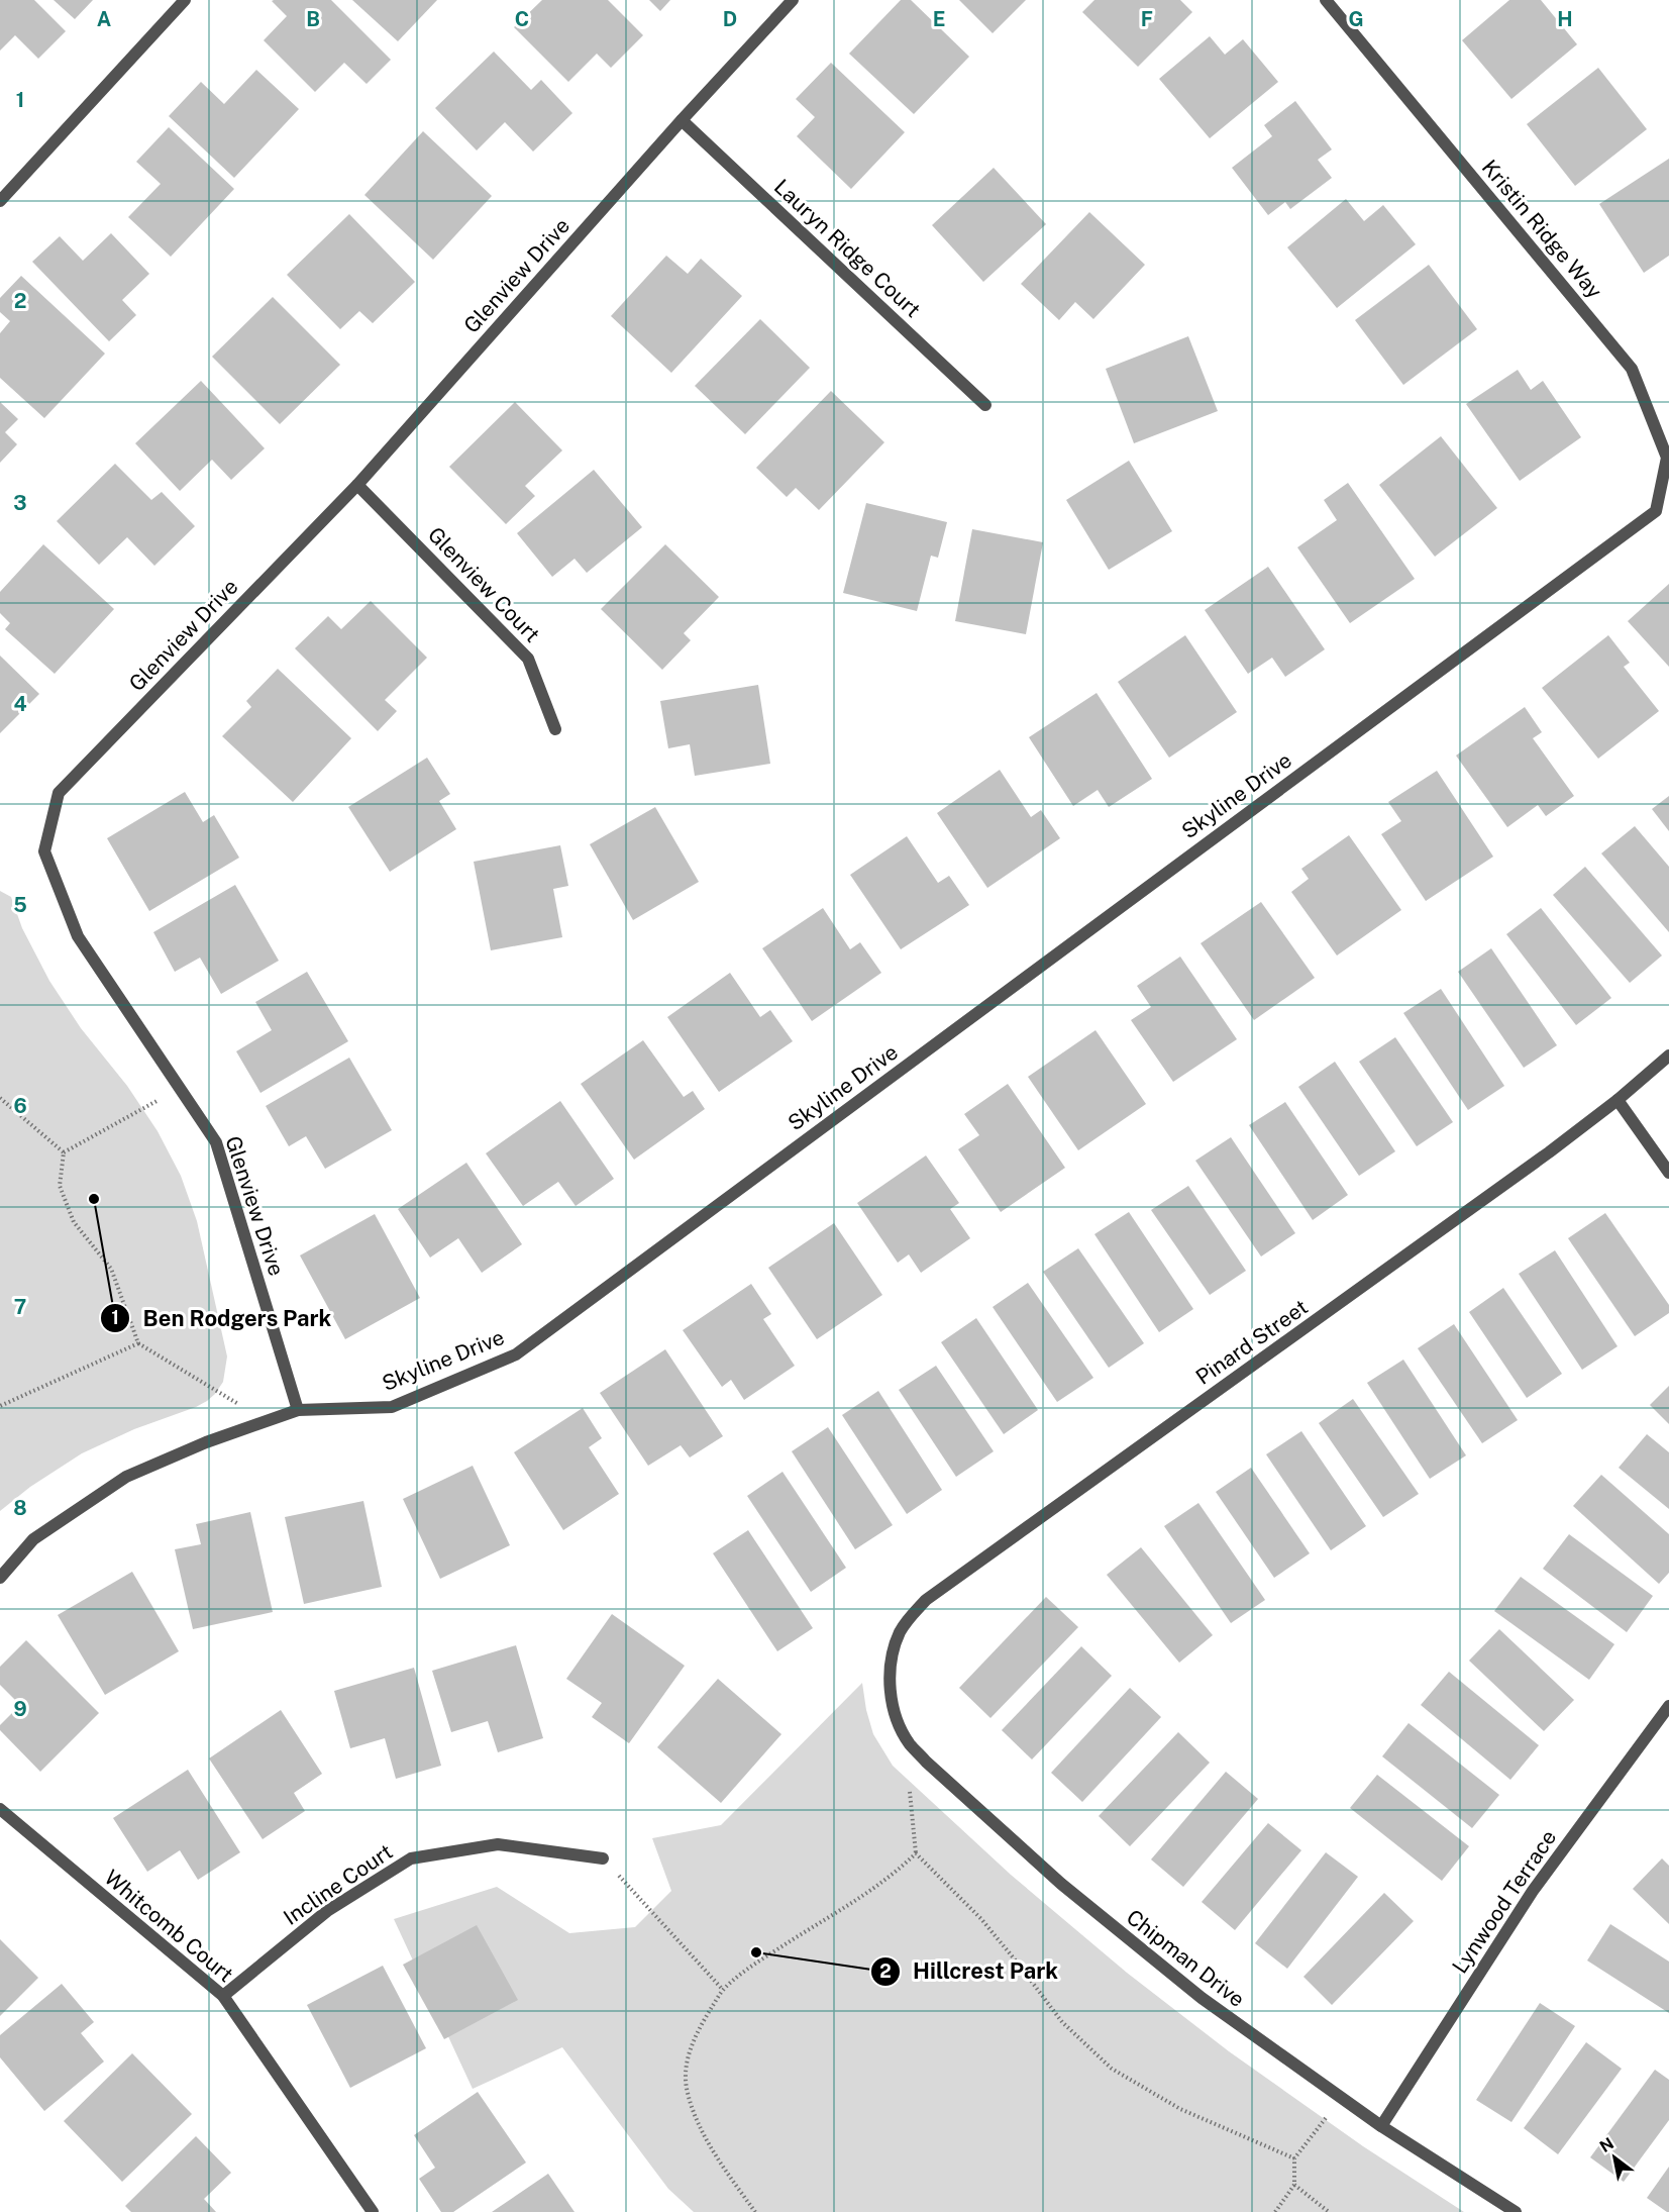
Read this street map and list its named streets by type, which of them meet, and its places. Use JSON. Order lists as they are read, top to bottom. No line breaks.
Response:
{"streets":{"street":["Kristin Ridge Way","Lauryn Ridge Court","Glenview Drive","Glenview Court","Skyline Drive","Pinard Street","Incline Court","Lynwood Terrace","Whitcomb Court","Chipman Drive"]},"crossings":[["Kristin Ridge Way","Skyline Drive"],["Lauryn Ridge Court","Glenview Drive"],["Glenview Drive","Glenview Court"],["Glenview Drive","Skyline Drive"],["Pinard Street","Chipman Drive"],["Incline Court","Whitcomb Court"],["Lynwood Terrace","Chipman Drive"]],"places":["Ben Rodgers Park","Hillcrest Park"],"north":"top left","grid":{"columns":["A","B","C","D","E","F","G","H"],"rows":["1","2","3","4","5","6","7","8","9"]}}
